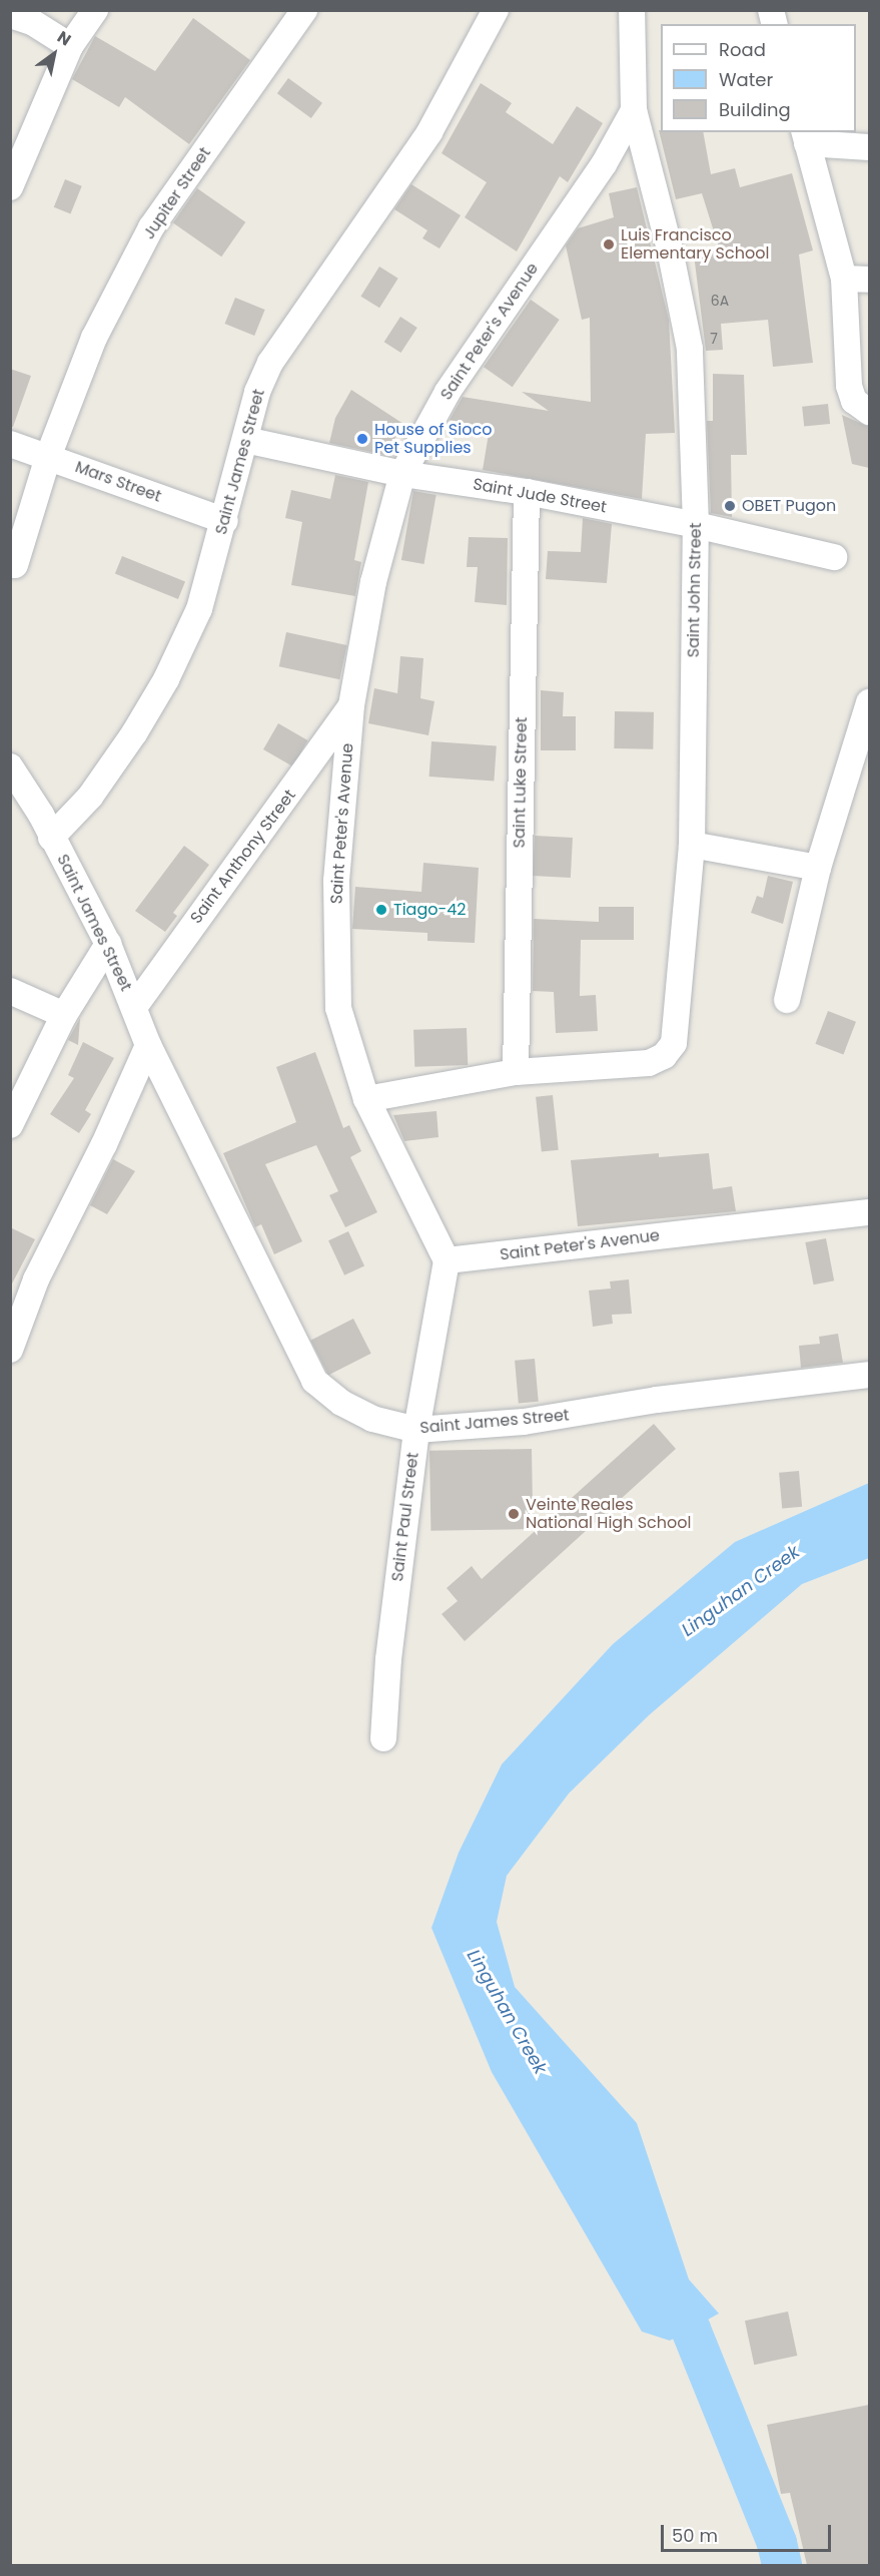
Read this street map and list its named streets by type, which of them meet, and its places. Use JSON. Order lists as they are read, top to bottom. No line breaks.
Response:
{"streets":{"street":["Jupiter Street","Saint Peter's Avenue","Saint James Street","Mars Street","Saint Jude Street","Saint John Street","Saint Luke Street","Saint Anthony Street","Saint Paul Street"]},"crossings":[["Jupiter Street","Mars Street"],["Saint Peter's Avenue","Saint Jude Street"],["Saint Peter's Avenue","Saint John Street"],["Saint Peter's Avenue","Saint Anthony Street"],["Saint Peter's Avenue","Saint Paul Street"],["Saint James Street","Mars Street"],["Saint James Street","Saint Jude Street"],["Saint James Street","Saint Anthony Street"],["Saint James Street","Saint Paul Street"],["Saint Jude Street","Saint John Street"],["Saint Jude Street","Saint Luke Street"],["Saint John Street","Saint Luke Street"]],"water":["Linguhan Creek"],"places":["Luis Francisco Elementary School","House of Sioco Pet Supplies","OBET Pugon","Tiago-42","Veinte Reales National High School"],"house_numbers":["6A","7"],"legend":["Road","Water","Building"],"scale_bar":"50 m","north":"top right"}
